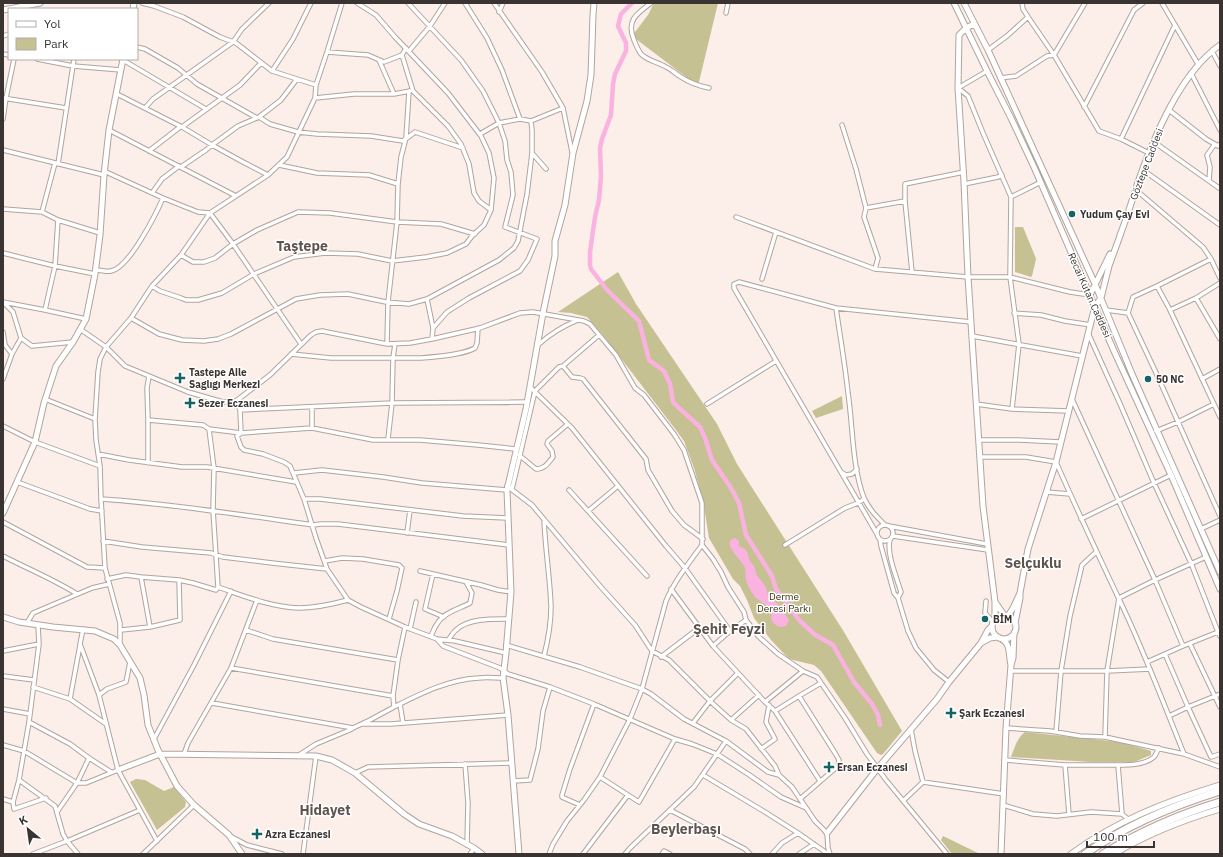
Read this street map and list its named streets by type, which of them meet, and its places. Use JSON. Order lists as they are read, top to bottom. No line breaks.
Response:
{"streets":{"street":["Göztepe Caddesi","Recai Kutan Caddesi"]},"crossings":[["Göztepe Caddesi","Recai Kutan Caddesi"]],"districts":["Taştepe","Selçuklu","Şehit Feyzi","Hidayet","Beylerbaşı"],"parks":["Derme Deresi Parkı"],"places":{"other":["Yudum Çay Evi","50 NC","BİM"],"health":["Tastepe Aile Saglıgı Merkezi","Sezer Eczanesi","Şark Eczanesi","Ersan Eczanesi","Azra Eczanesi"]},"legend":["Yol","Park"],"scale_bar":"100 m","north":"top left"}
